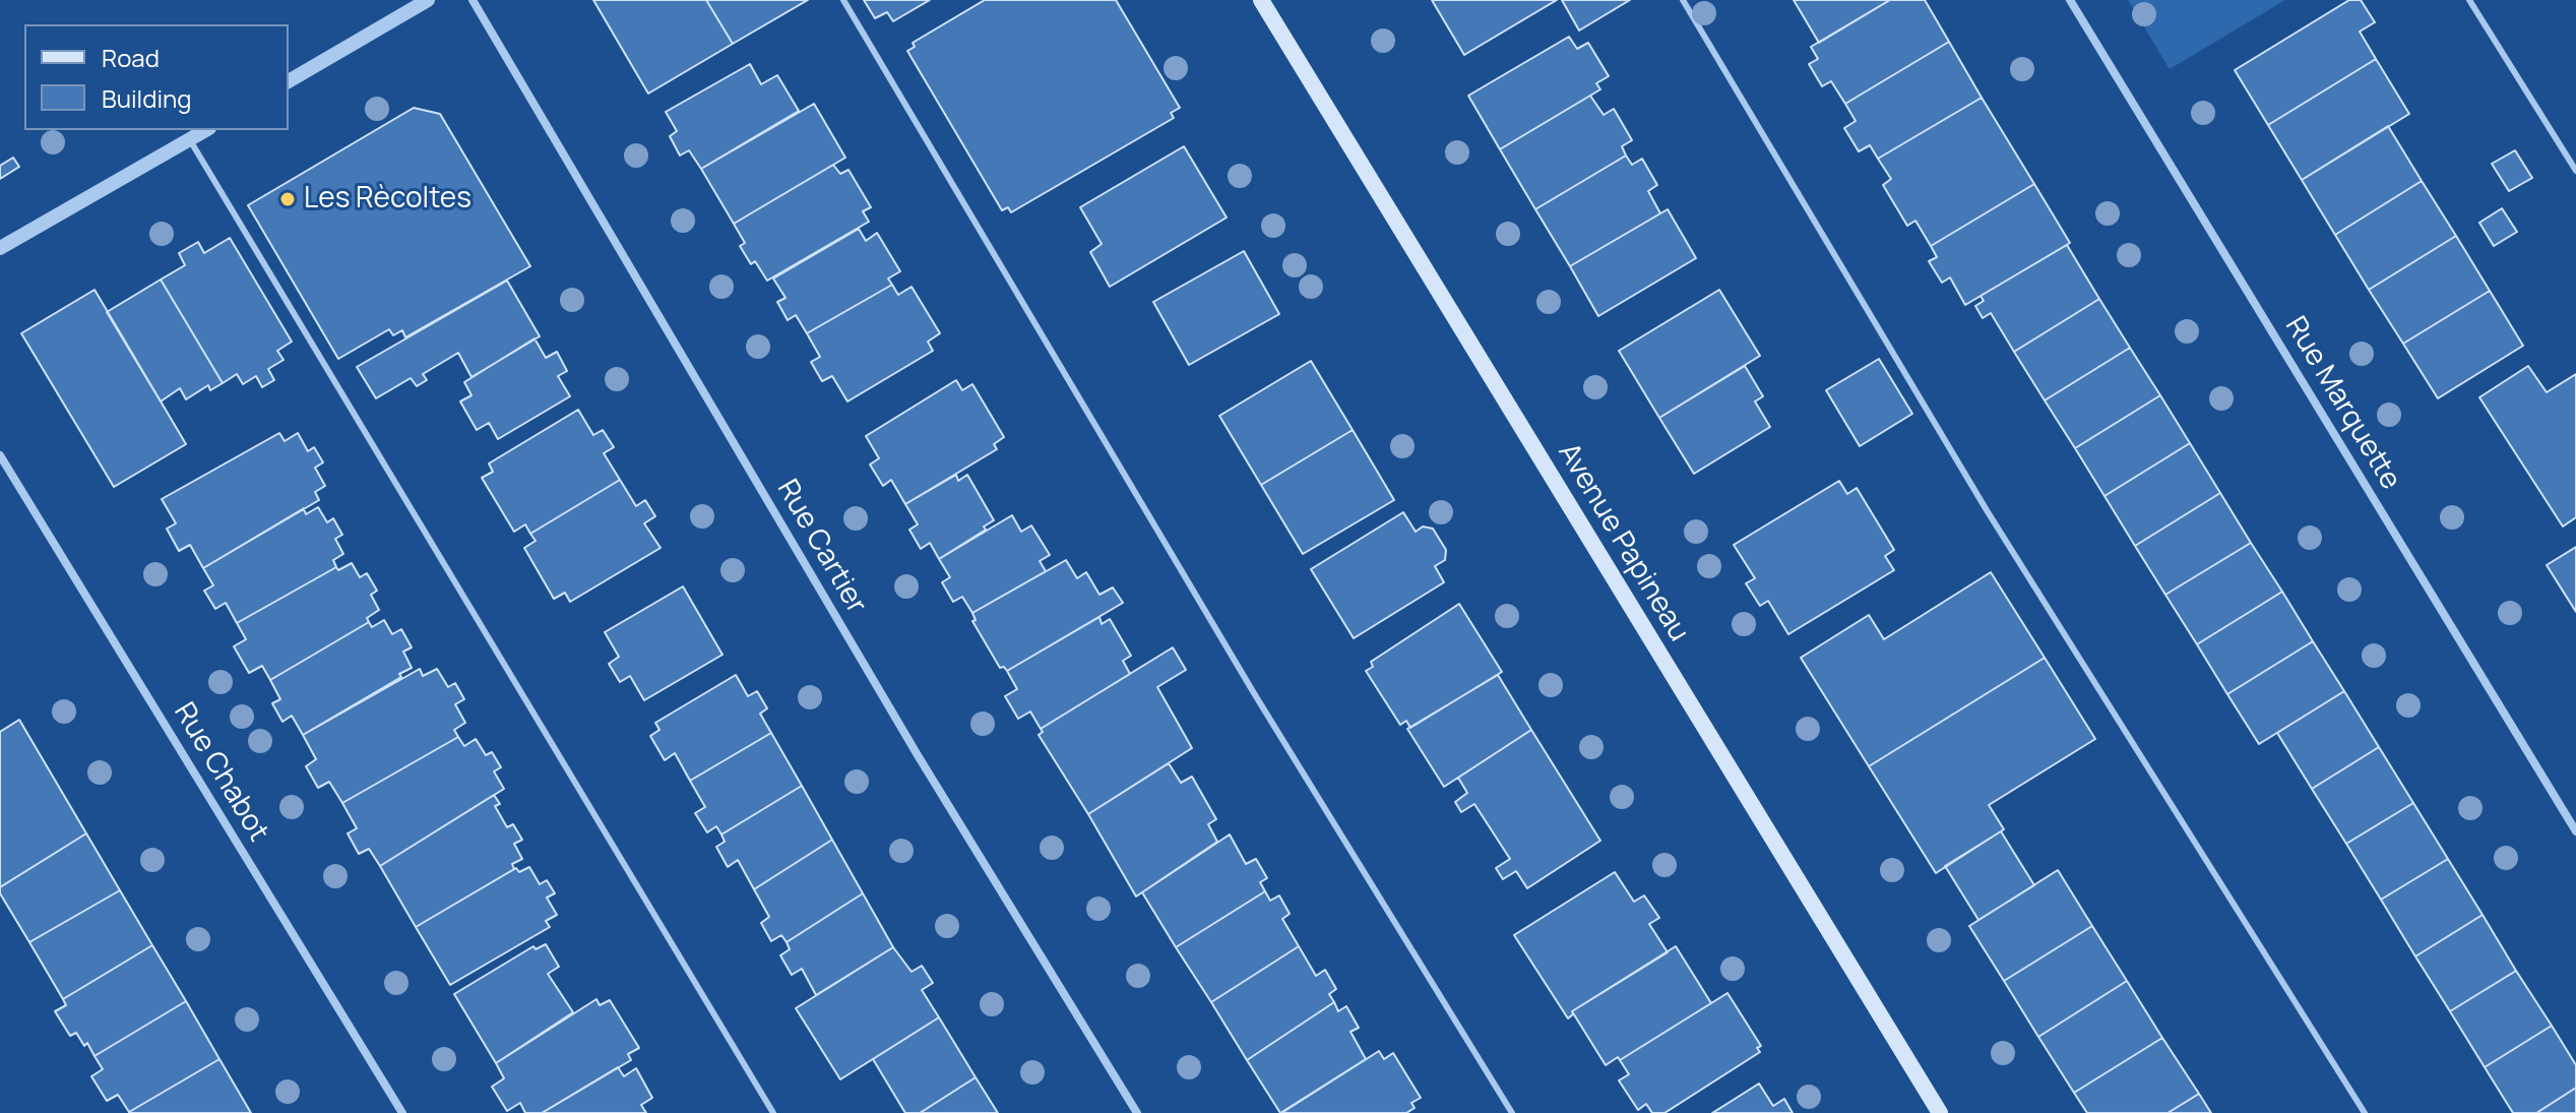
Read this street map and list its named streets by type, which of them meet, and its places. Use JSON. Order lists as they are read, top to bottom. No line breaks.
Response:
{"streets":{"main road":["Avenue Papineau"],"street":["Rue Marquette","Rue Cartier","Rue Chabot"]},"places":["Les Rècoltes"],"legend":["Road","Building"]}
